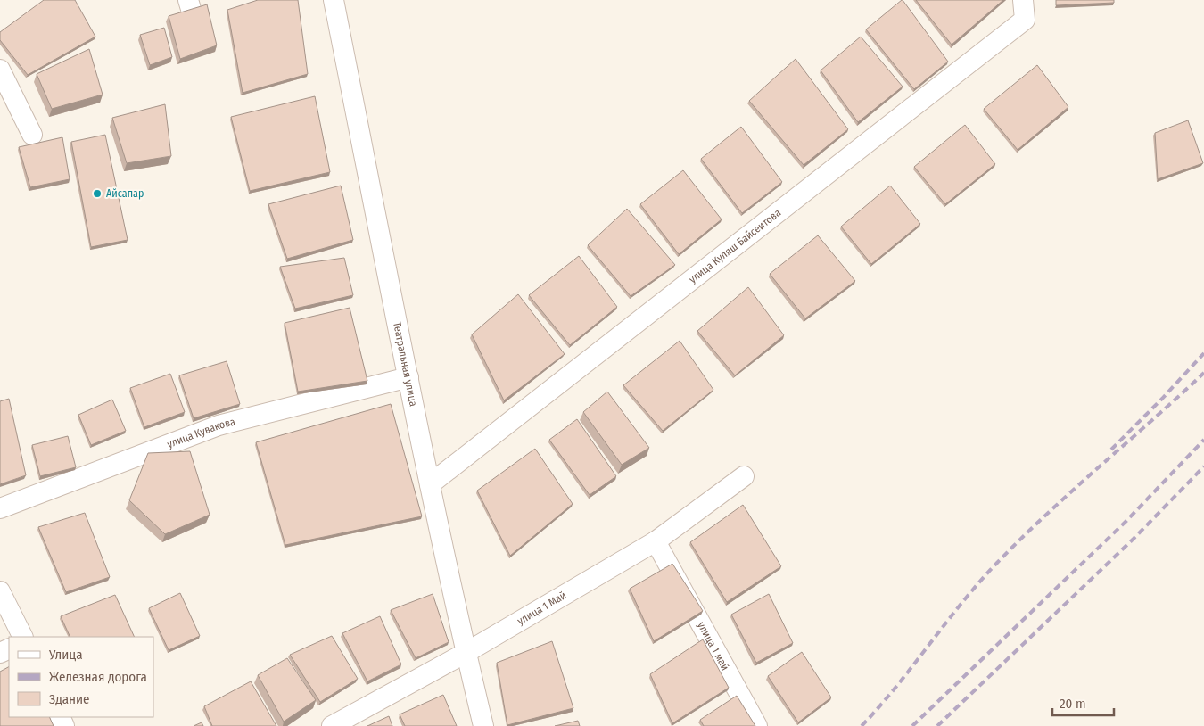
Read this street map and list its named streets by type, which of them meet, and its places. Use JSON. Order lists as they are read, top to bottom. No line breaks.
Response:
{"streets":{"street":["улица Куляш Байсеитова","Театральная улица","улица Кувакова","улица 1 Май","улица 1 май"]},"crossings":[["улица Куляш Байсеитова","Театральная улица"],["Театральная улица","улица Кувакова"],["Театральная улица","улица 1 Май"],["улица 1 Май","улица 1 май"]],"places":["Айсапар"],"legend":["Улица","Железная дорога","Здание"],"scale_bar":"20 m"}
